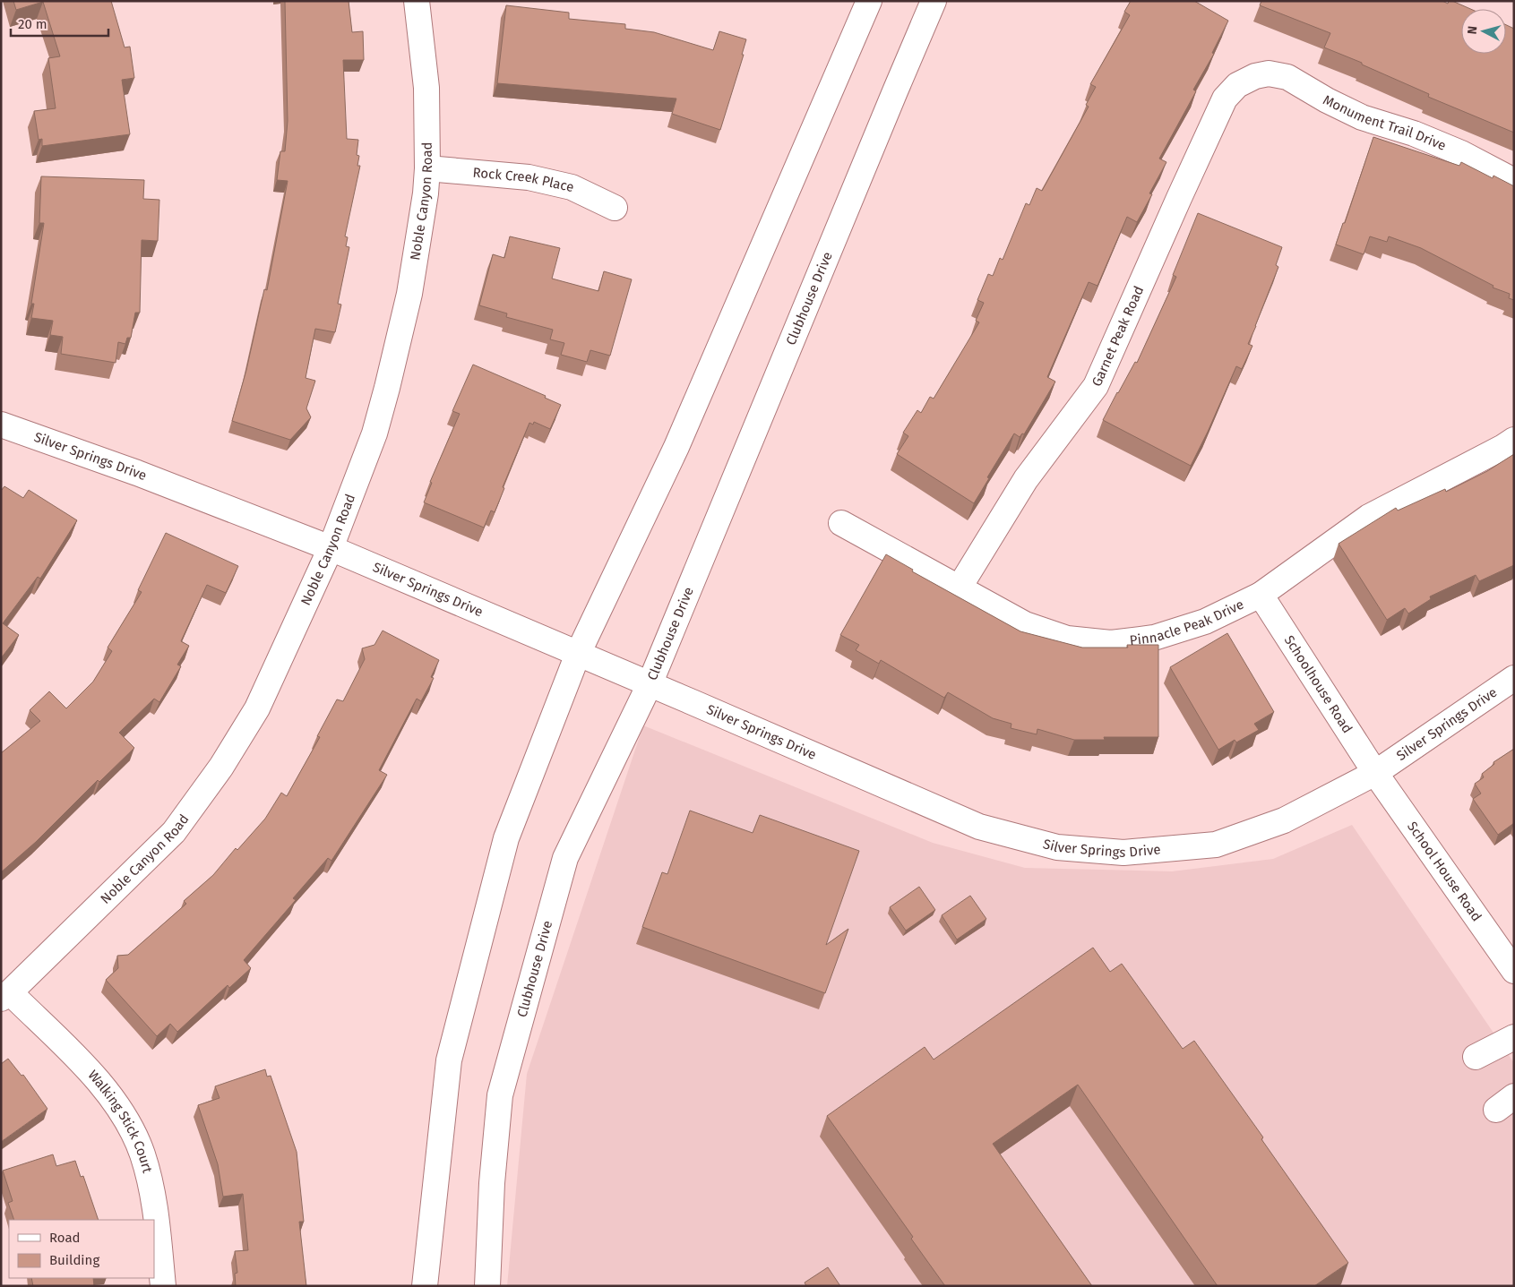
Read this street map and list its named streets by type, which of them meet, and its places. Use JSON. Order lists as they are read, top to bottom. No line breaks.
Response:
{"streets":{"street":["Monument Trail Drive","Rock Creek Place","Noble Canyon Road","Clubhouse Drive","Garnet Peak Road","Silver Springs Drive","Pinnacle Peak Drive","Schoolhouse Road","School House Road","Walking Stick Court"]},"crossings":[["Monument Trail Drive","Garnet Peak Road"],["Rock Creek Place","Noble Canyon Road"],["Noble Canyon Road","Silver Springs Drive"],["Noble Canyon Road","Walking Stick Court"],["Clubhouse Drive","Silver Springs Drive"],["Garnet Peak Road","Pinnacle Peak Drive"],["Silver Springs Drive","Schoolhouse Road"],["Silver Springs Drive","School House Road"],["Pinnacle Peak Drive","Schoolhouse Road"],["Schoolhouse Road","School House Road"]],"legend":["Road","Building"],"scale_bar":"20 m","north":"left"}
